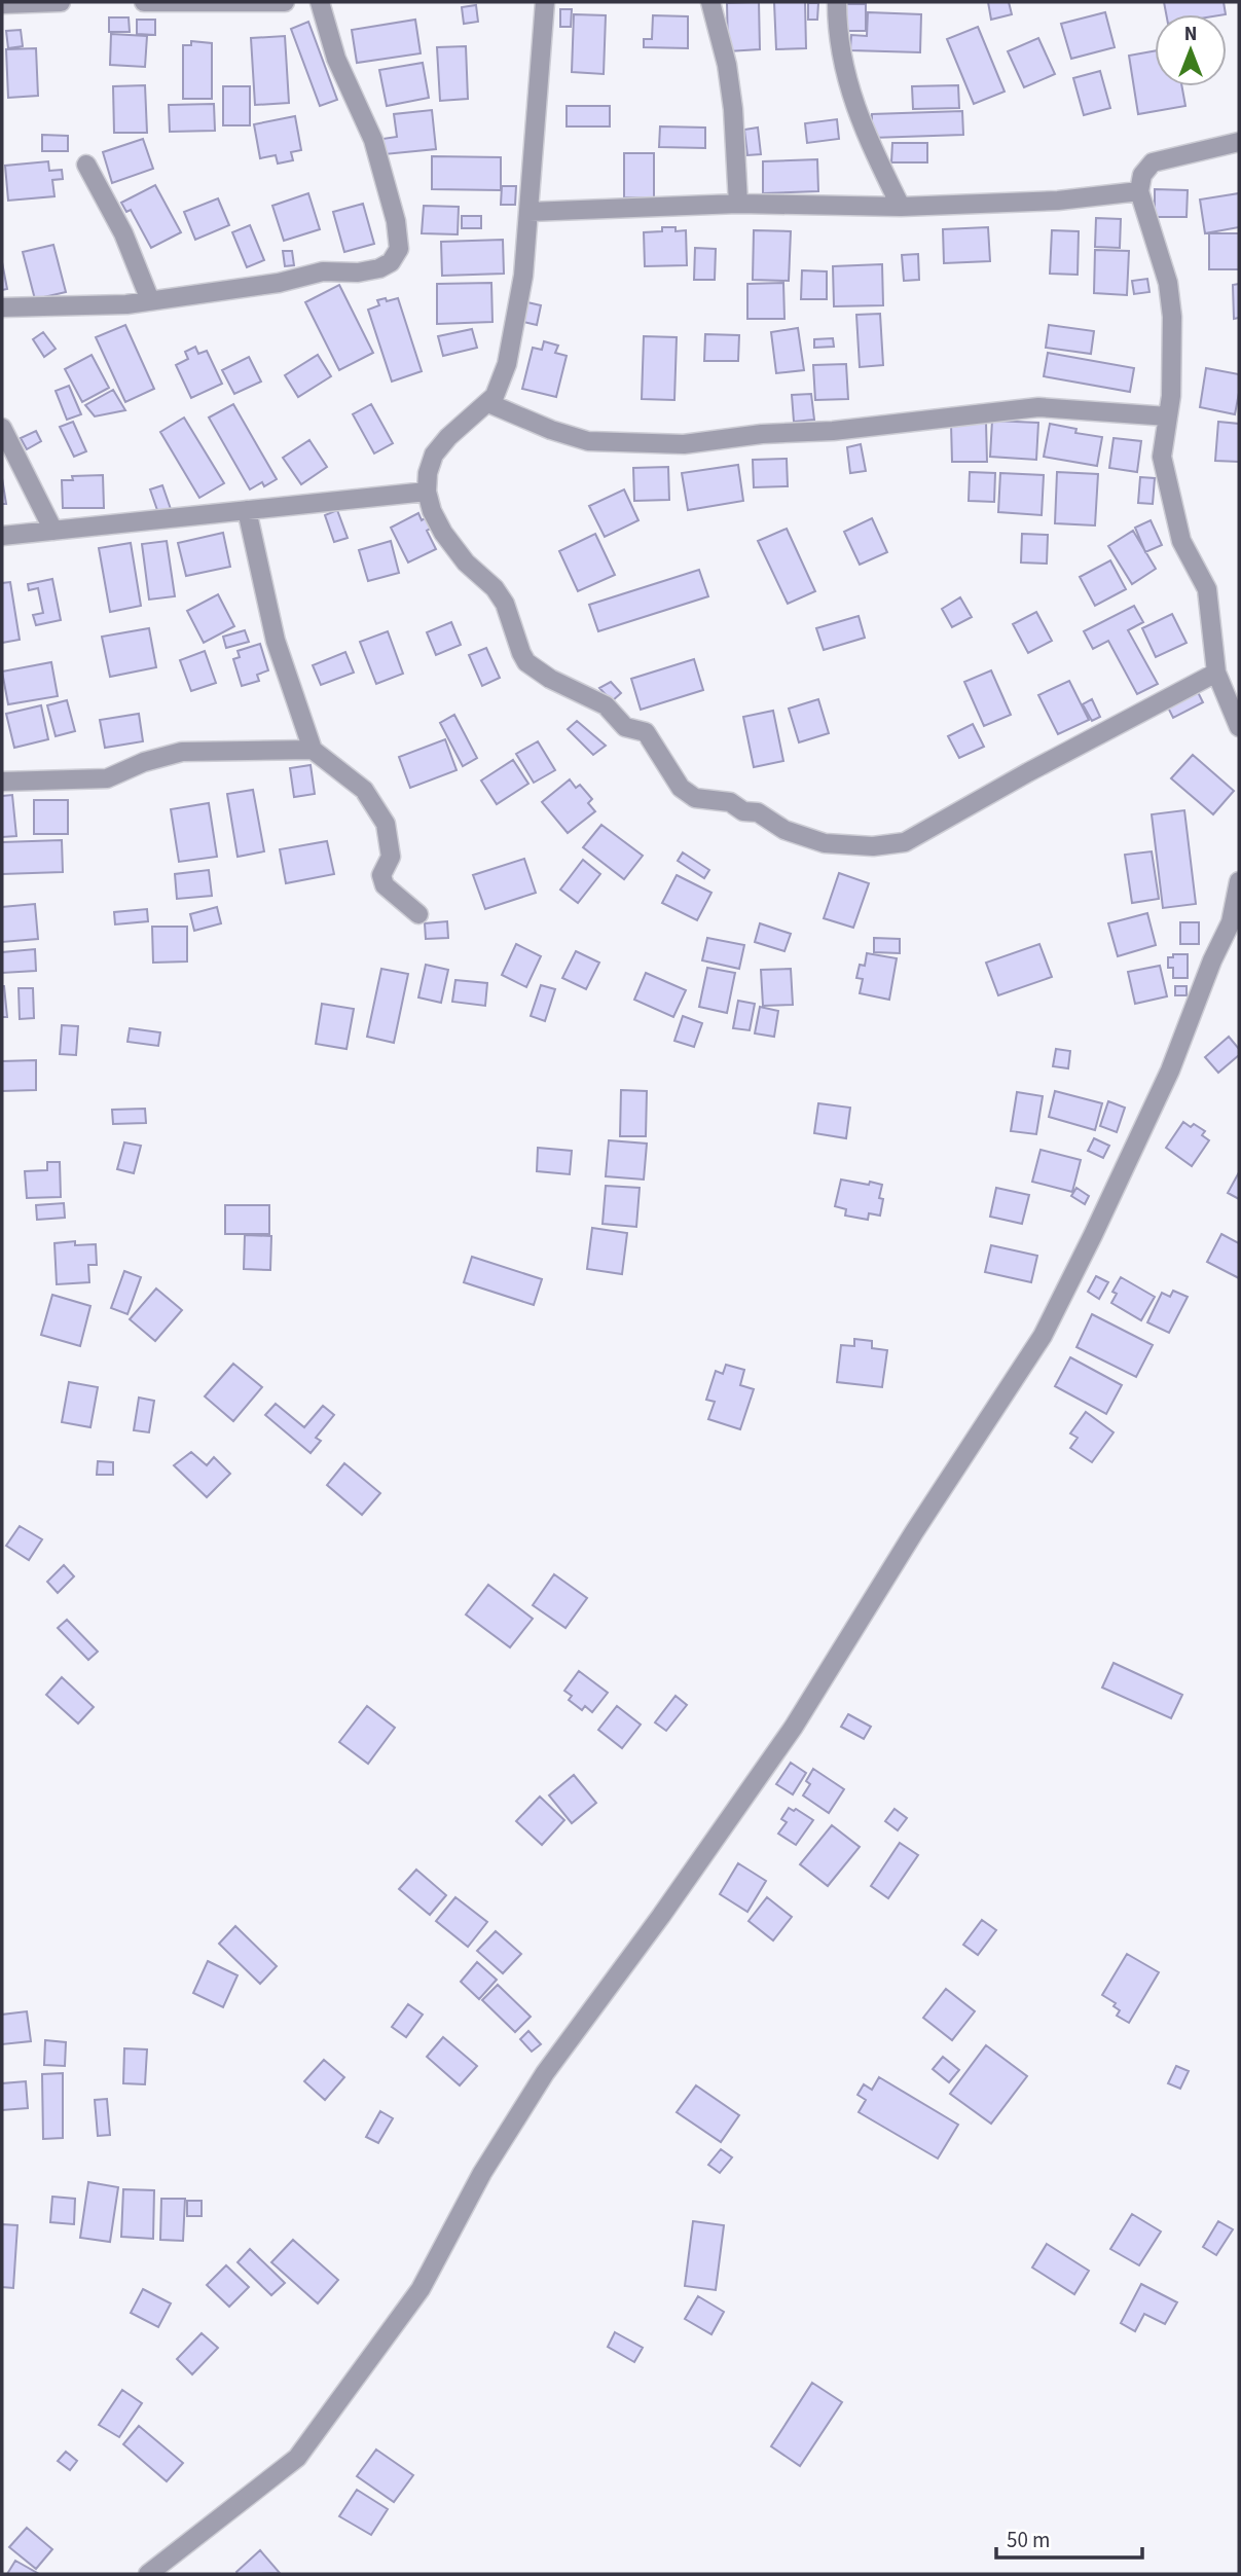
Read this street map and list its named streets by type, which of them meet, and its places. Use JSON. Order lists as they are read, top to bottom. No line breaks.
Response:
{"scale_bar":"50 m","north":"top"}
